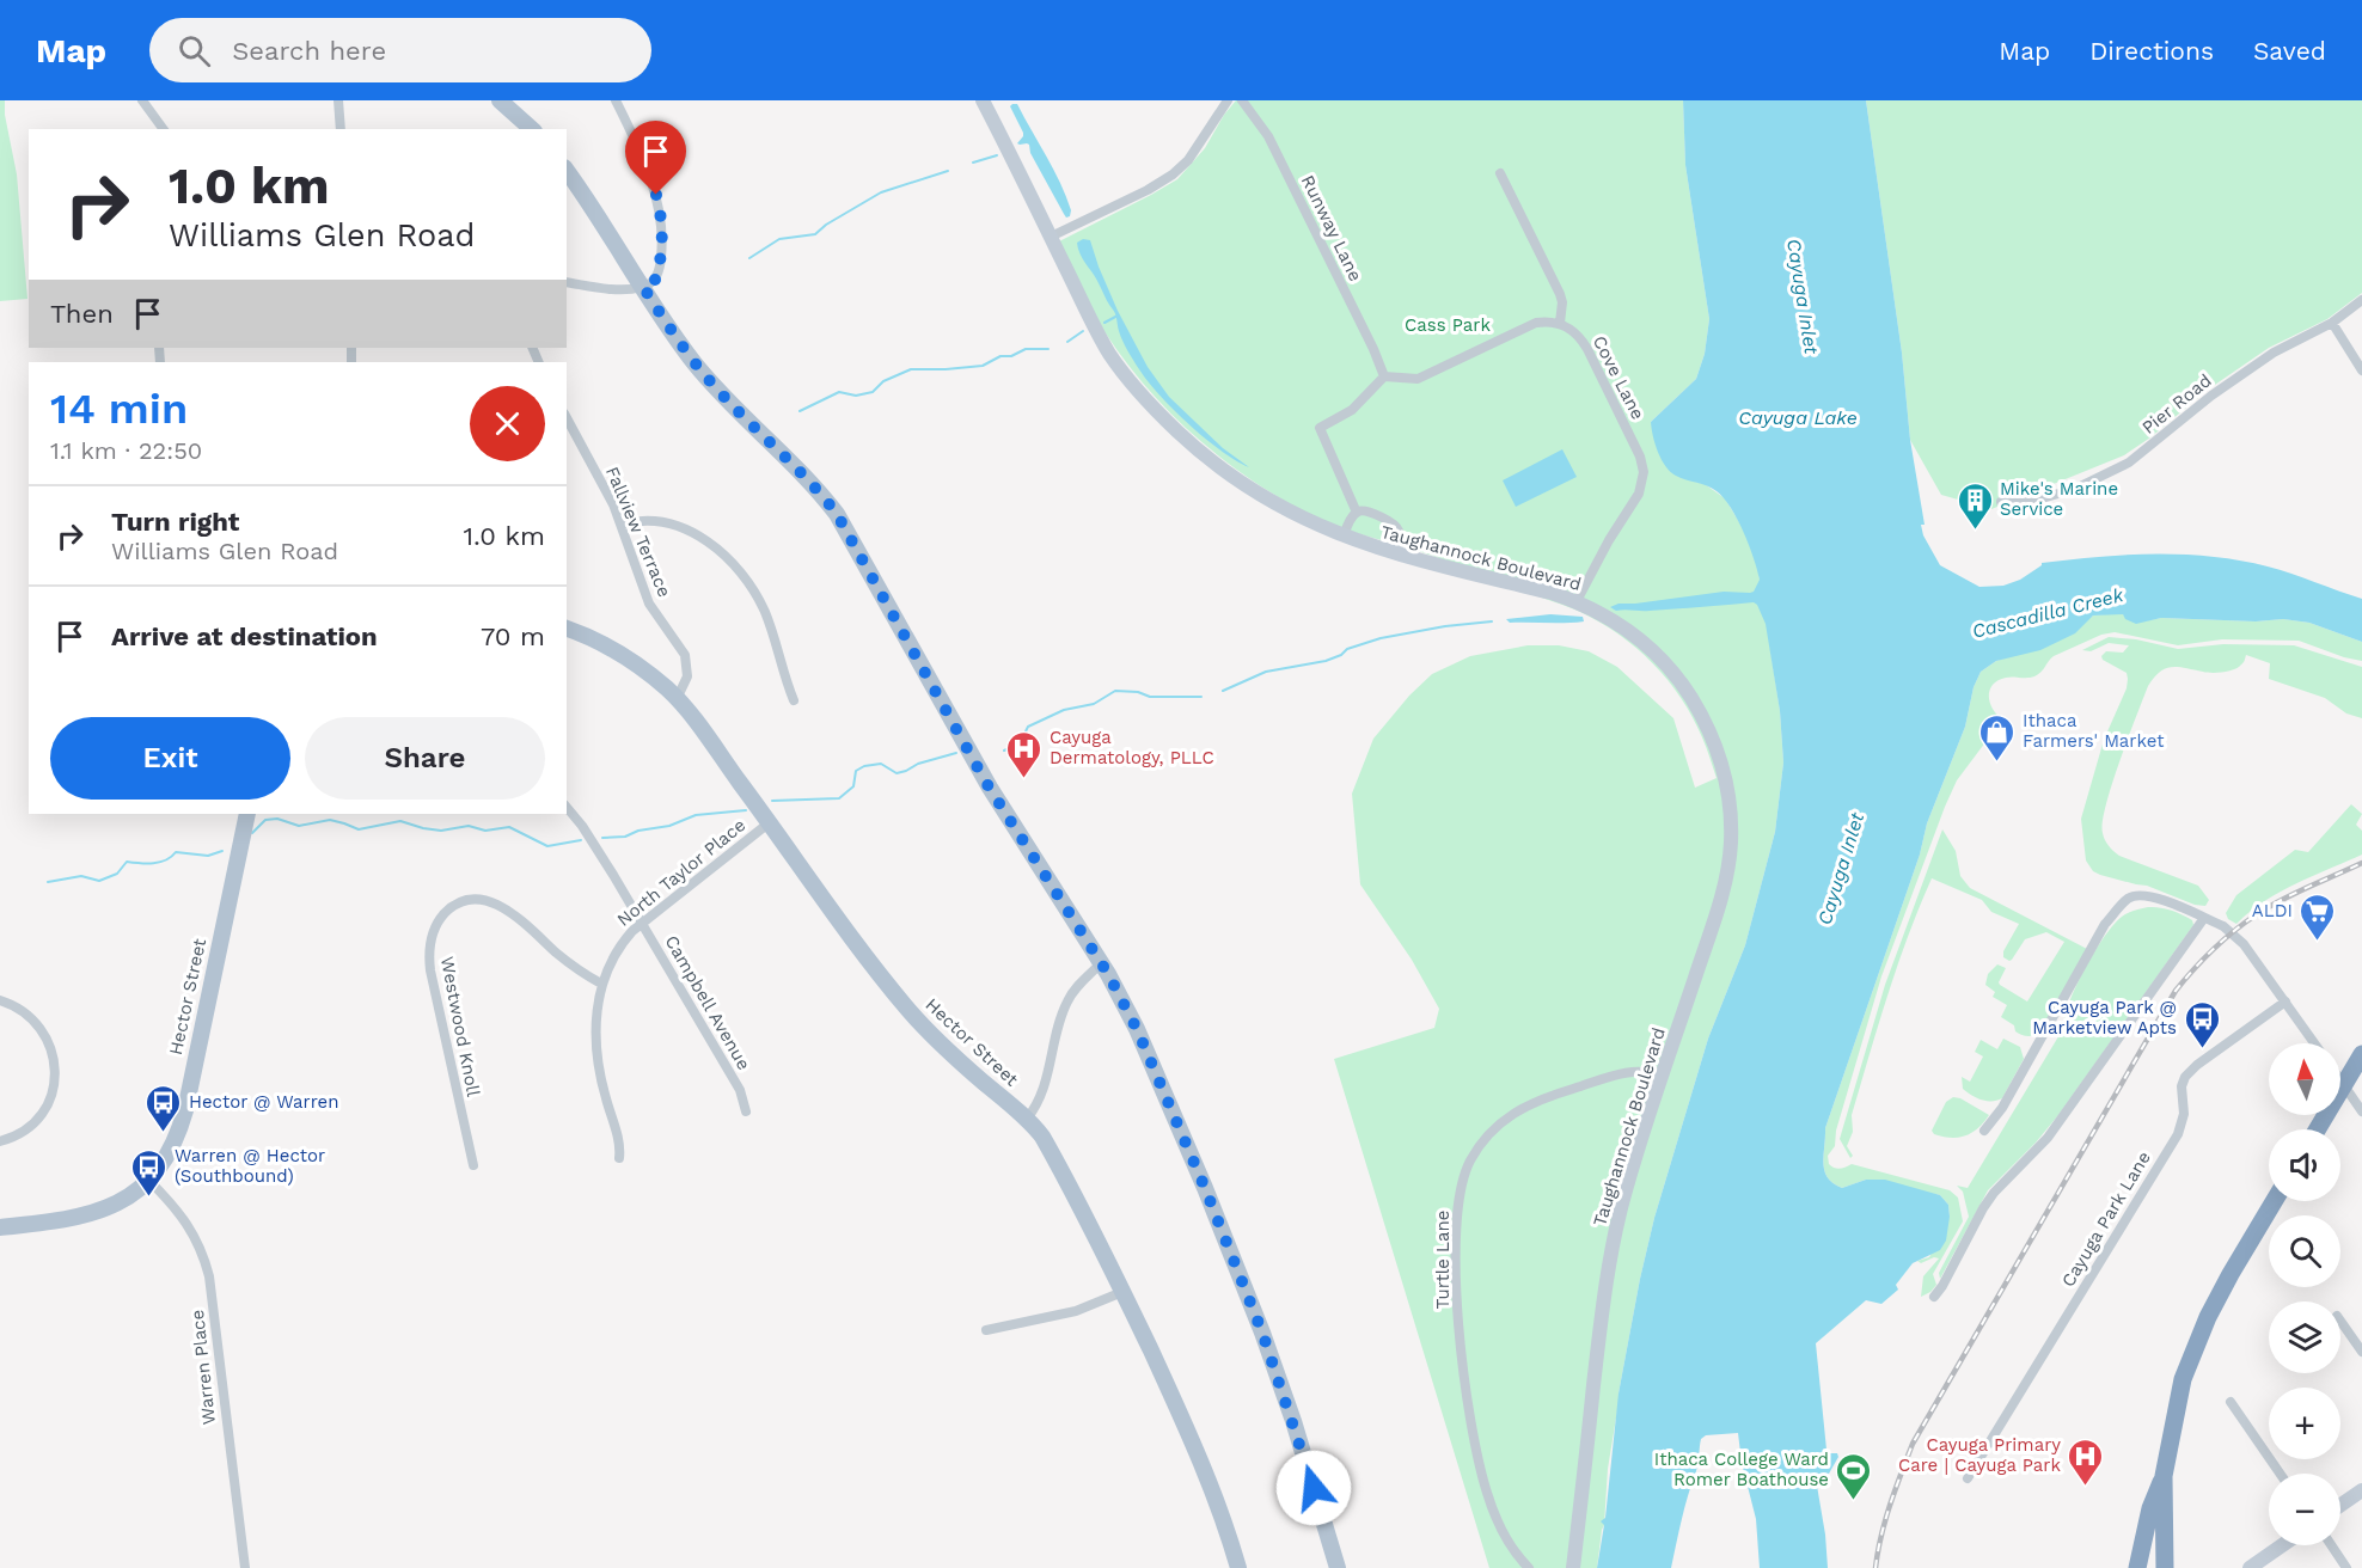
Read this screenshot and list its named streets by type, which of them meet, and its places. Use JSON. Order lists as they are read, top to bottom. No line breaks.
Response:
{"streets":{"main road":["Taughannock Boulevard","Hector Street"],"street":["Runway Lane","Cove Lane","Pier Road","Fallview Terrace","North Taylor Place","Campbell Avenue","Westwood Knoll","Cayuga Park Lane","Turtle Lane","Warren Place"]},"crossings":[["Cove Lane","Taughannock Boulevard"],["Fallview Terrace","Hector Street"],["Taughannock Boulevard","Turtle Lane"],["North Taylor Place","Hector Street"],["North Taylor Place","Campbell Avenue"],["North Taylor Place","Westwood Knoll"],["Hector Street","Warren Place"]],"water":["Cayuga Inlet","Cayuga Lake","Cascadilla Creek"],"parks":["Cass Park"],"places":{"building":["Mike's Marine Service"],"shop":["Ithaca Farmers' Market"],"hospital":["Cayuga Dermatology, PLLC","Cayuga Primary Care | Cayuga Park"],"supermarket":["ALDI"],"bus stop":["Cayuga Park @ Marketview Apts","Hector @ Warren","Warren @ Hector (Southbound)"],"sports":["Ithaca College Ward Romer Boathouse"]},"north":"top","page":{"header":"Map","search":"Search here","nav":["Map","Directions","Saved"],"turn":["1.0 km","Williams Glen Road"],"then":"Then","heading":["14 min","1.1 km · 22:50"],"list":[{"name":"Turn right","note":"Williams Glen Road","value":"1.0 km"},{"name":"Arrive at destination","value":"70 m"}],"buttons":["Exit","Share"],"map_buttons":["+","−"]}}
